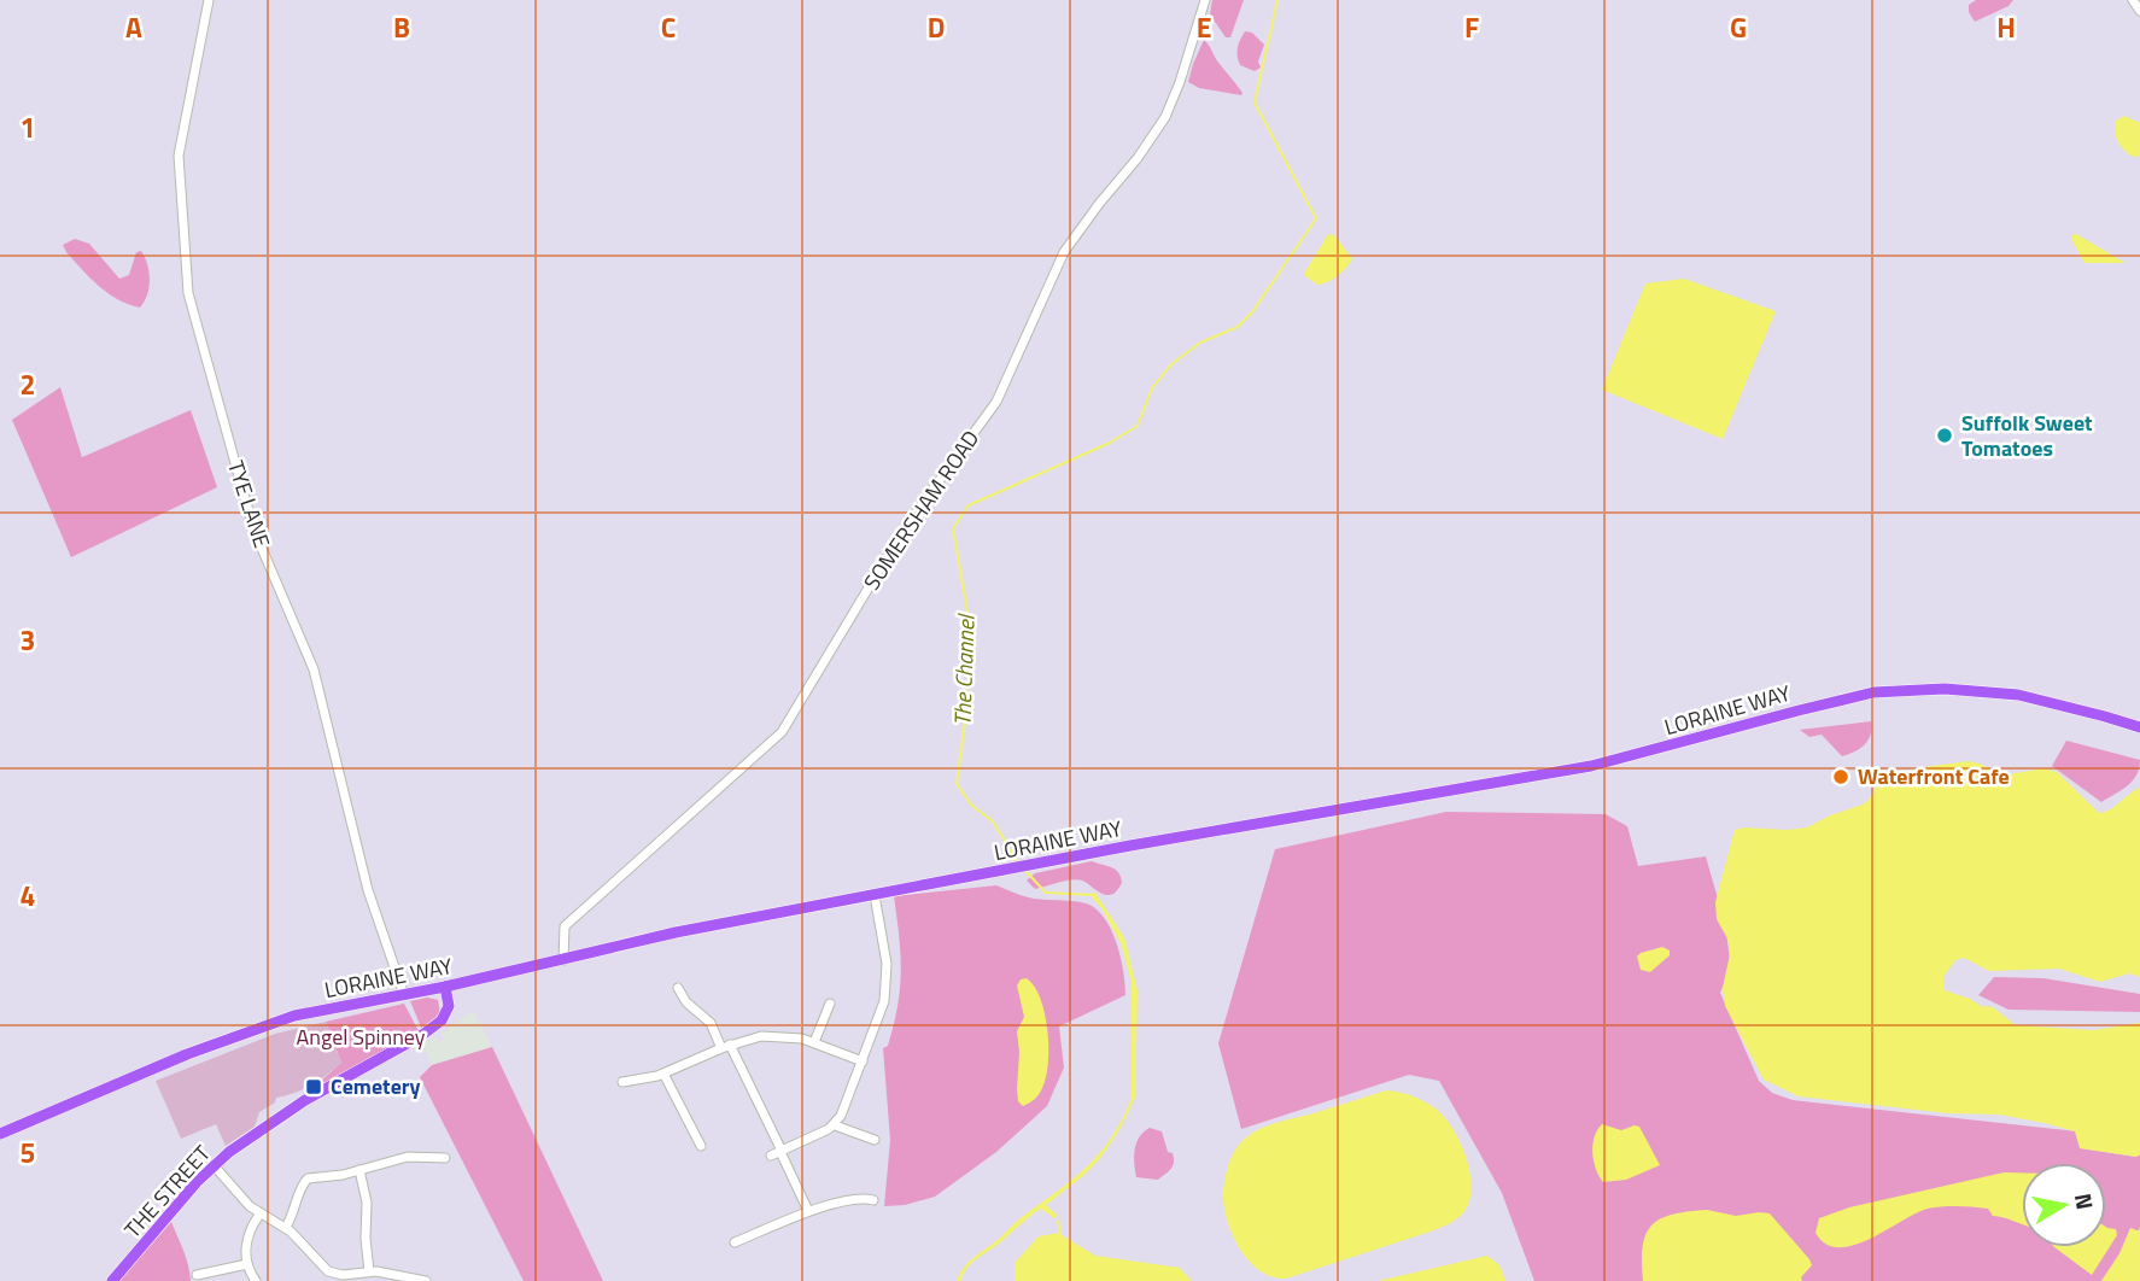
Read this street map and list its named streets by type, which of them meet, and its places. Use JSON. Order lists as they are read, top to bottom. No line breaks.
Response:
{"streets":{"main road":["LORAINE WAY","THE STREET"],"street":["TYE LANE","SOMERSHAM ROAD"]},"crossings":[["TYE LANE","LORAINE WAY"],["SOMERSHAM ROAD","LORAINE WAY"],["LORAINE WAY","THE STREET"]],"water":["The Channel"],"parks":["Angel Spinney"],"places":{"other":["Suffolk Sweet Tomatoes","Waterfront Cafe"],"transit":["Cemetery"]},"north":"right","grid":{"columns":["A","B","C","D","E","F","G","H"],"rows":["1","2","3","4","5"]}}
